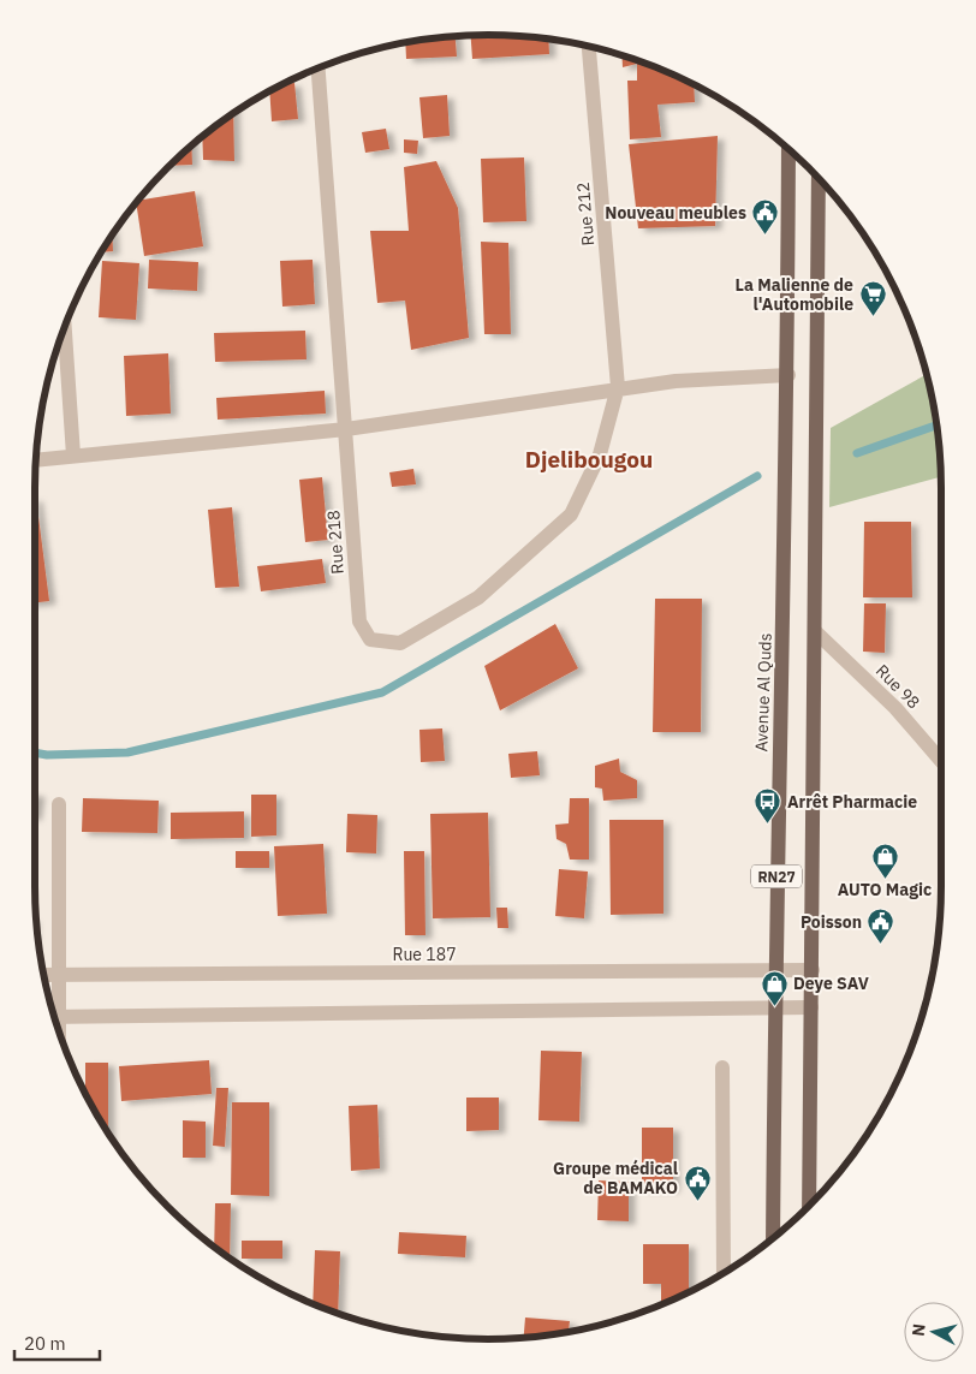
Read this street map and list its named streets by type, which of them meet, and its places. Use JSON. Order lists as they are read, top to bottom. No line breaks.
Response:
{"streets":{"main road":["Avenue Al Quds","RN27"],"street":["Rue 212","Rue 218","Rue 98","Rue 187"]},"crossings":[["Rue 212","Rue 218"],["Rue 98","RN27"],["Avenue Al Quds","Rue 187"],["RN27","Rue 187"]],"districts":["Djelibougou"],"places":{"public building":["Nouveau meubles","Poisson","Groupe médical de BAMAKO"],"supermarket":["La Malienne de l'Automobile"],"bus stop":["Arrêt Pharmacie"],"shop":["AUTO Magic","Deye SAV"]},"scale_bar":"20 m","north":"left"}
